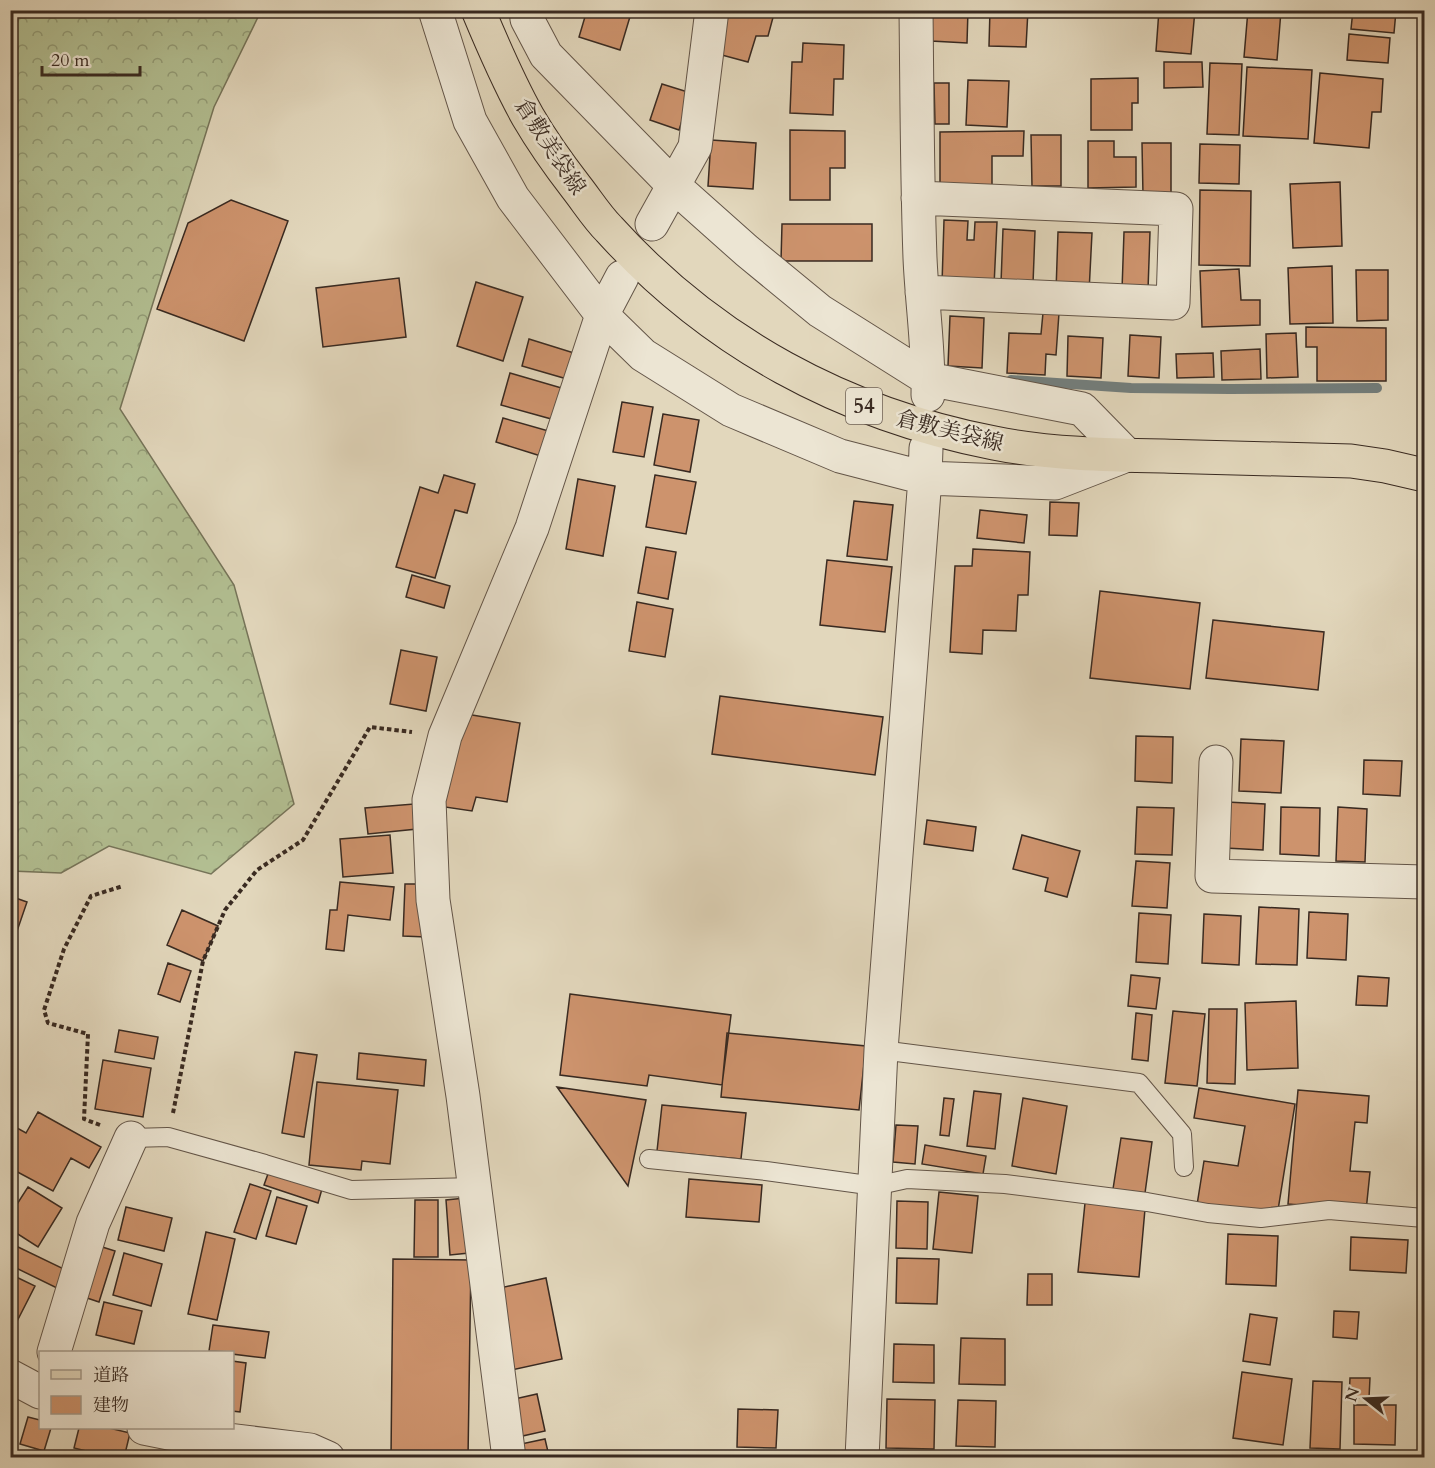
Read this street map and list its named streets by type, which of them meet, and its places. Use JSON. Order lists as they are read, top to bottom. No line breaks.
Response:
{"streets":{"main road":["倉敷美袋線","54"]},"legend":["道路","建物"],"scale_bar":"20 m","north":"left"}
